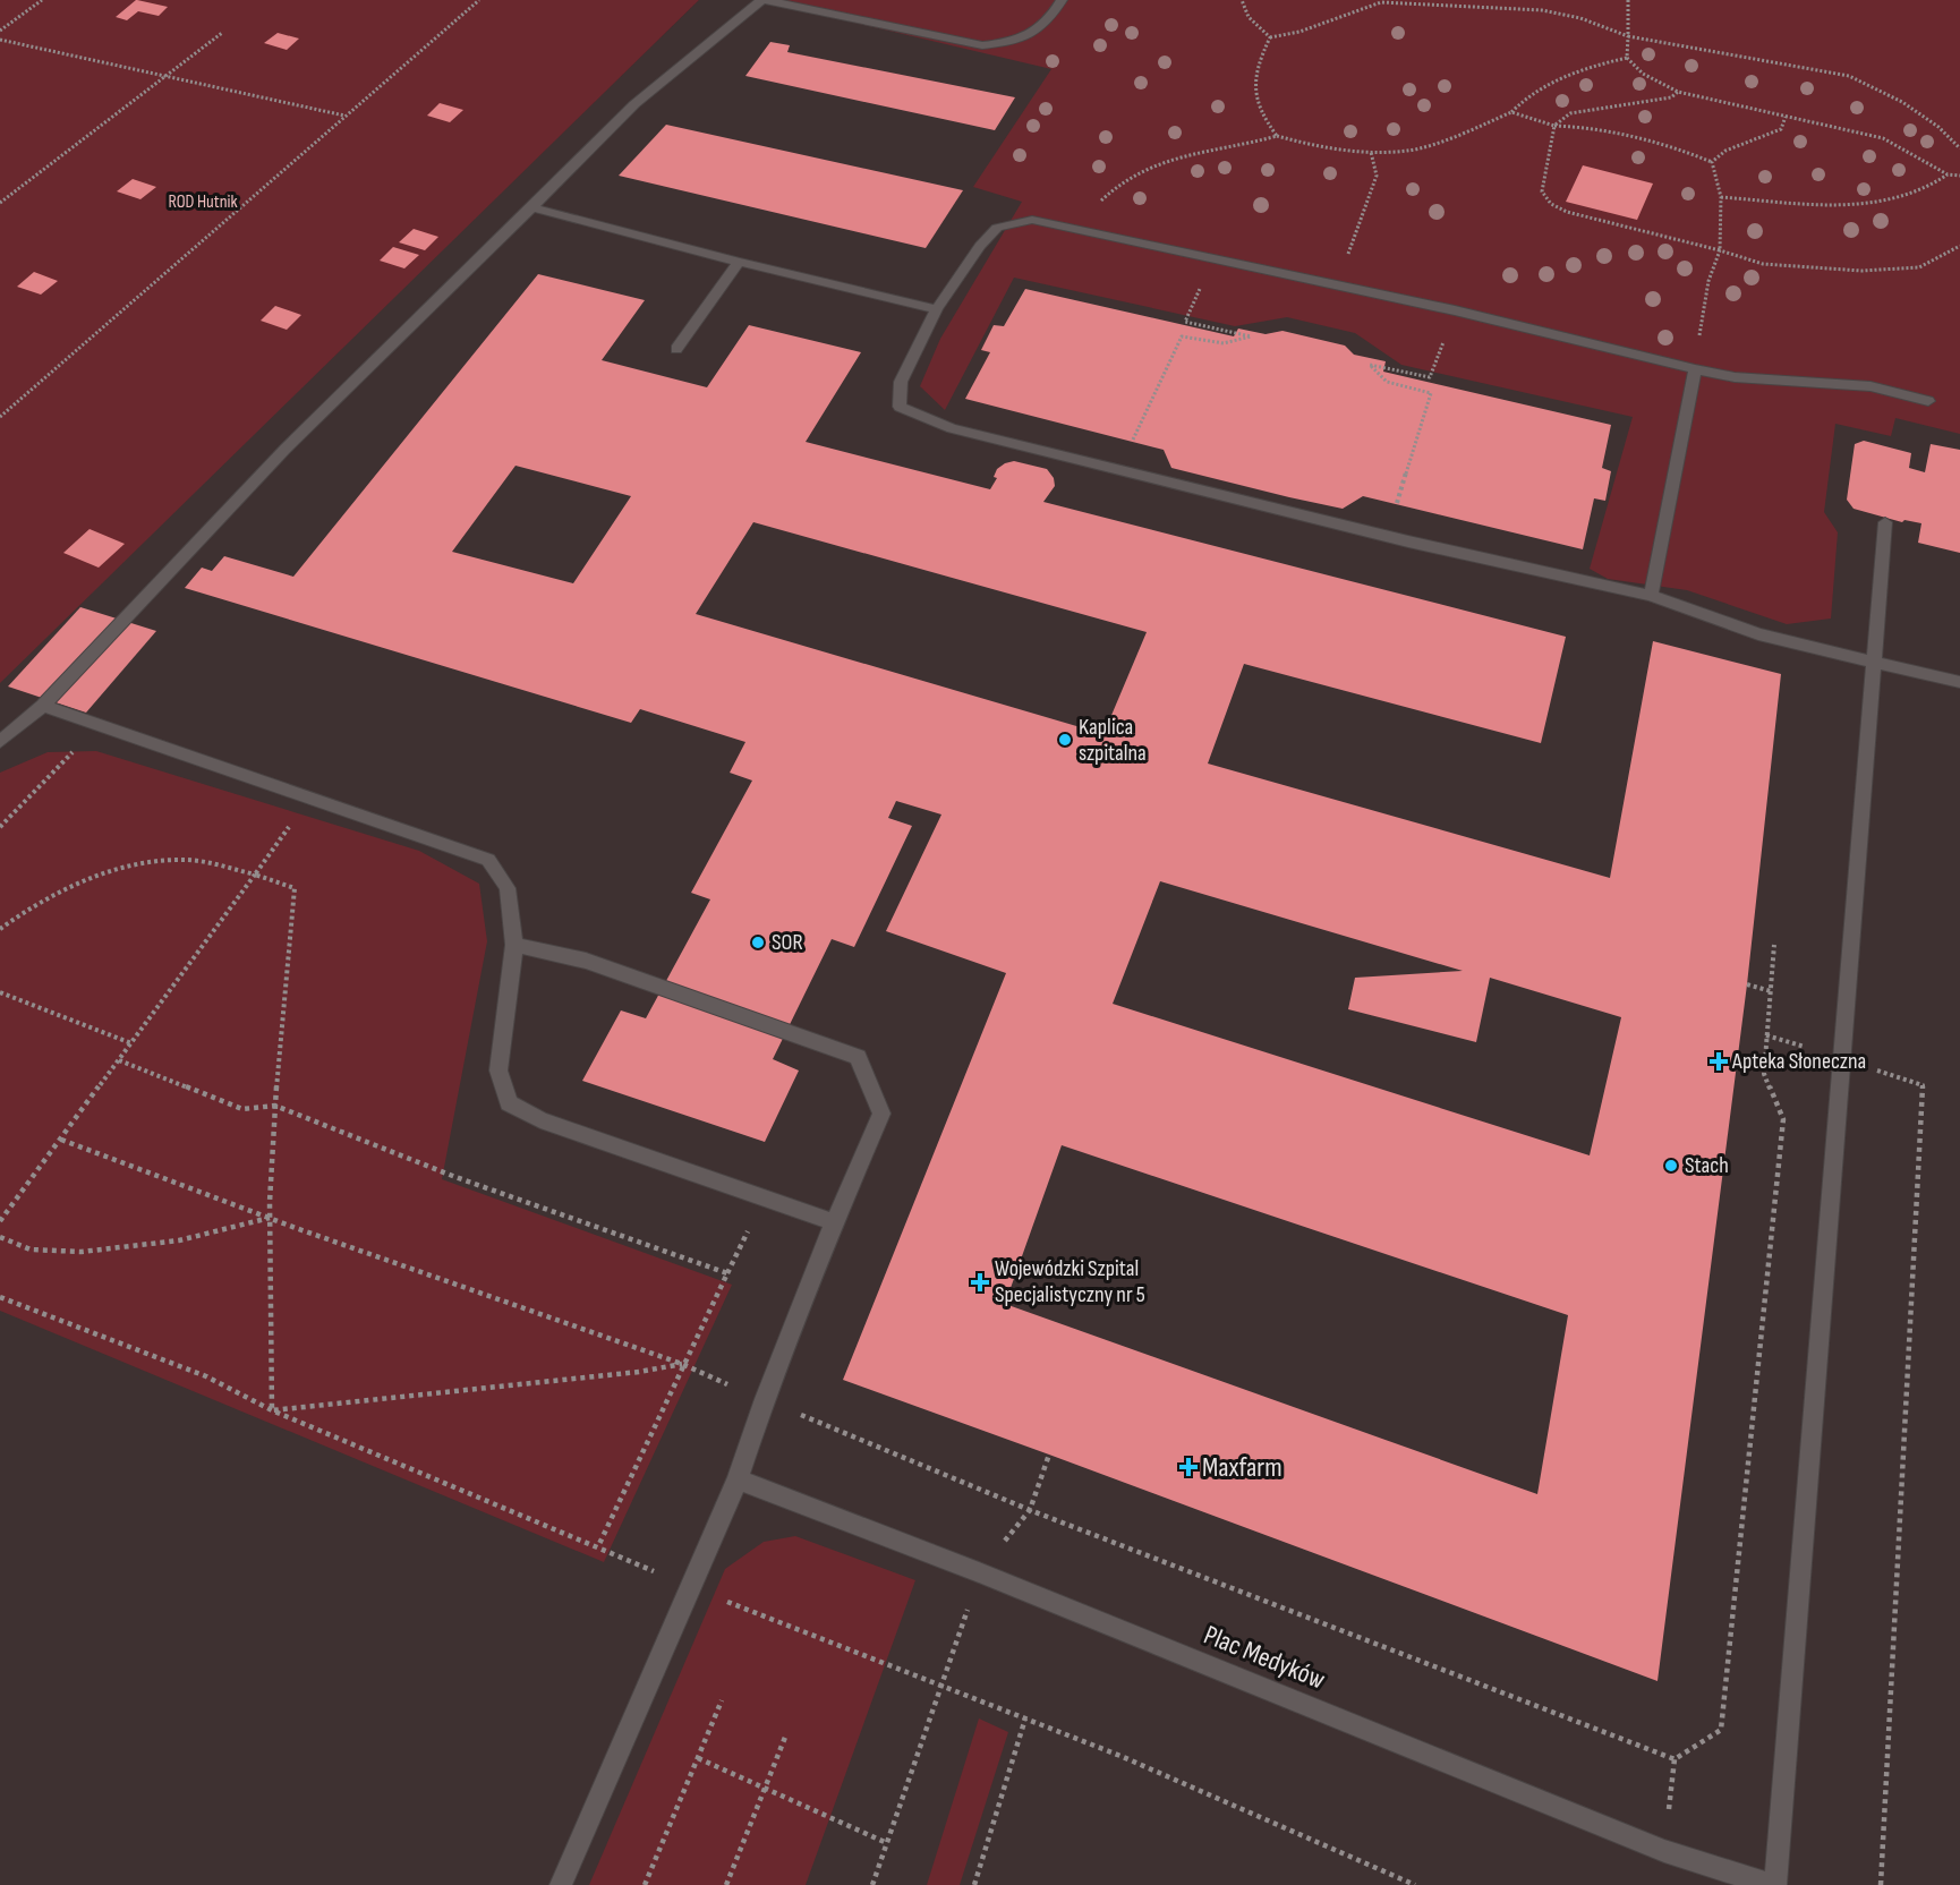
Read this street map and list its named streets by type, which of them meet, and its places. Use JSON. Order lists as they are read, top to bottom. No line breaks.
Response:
{"streets":{"lane":["Plac Medyków"]},"parks":["ROD Hutnik"],"places":{"other":["Kaplica szpitalna","SOR","Stach"],"health":["Apteka Słoneczna","Wojewódzki Szpital Specjalistyczny nr 5","Maxfarm"]}}
